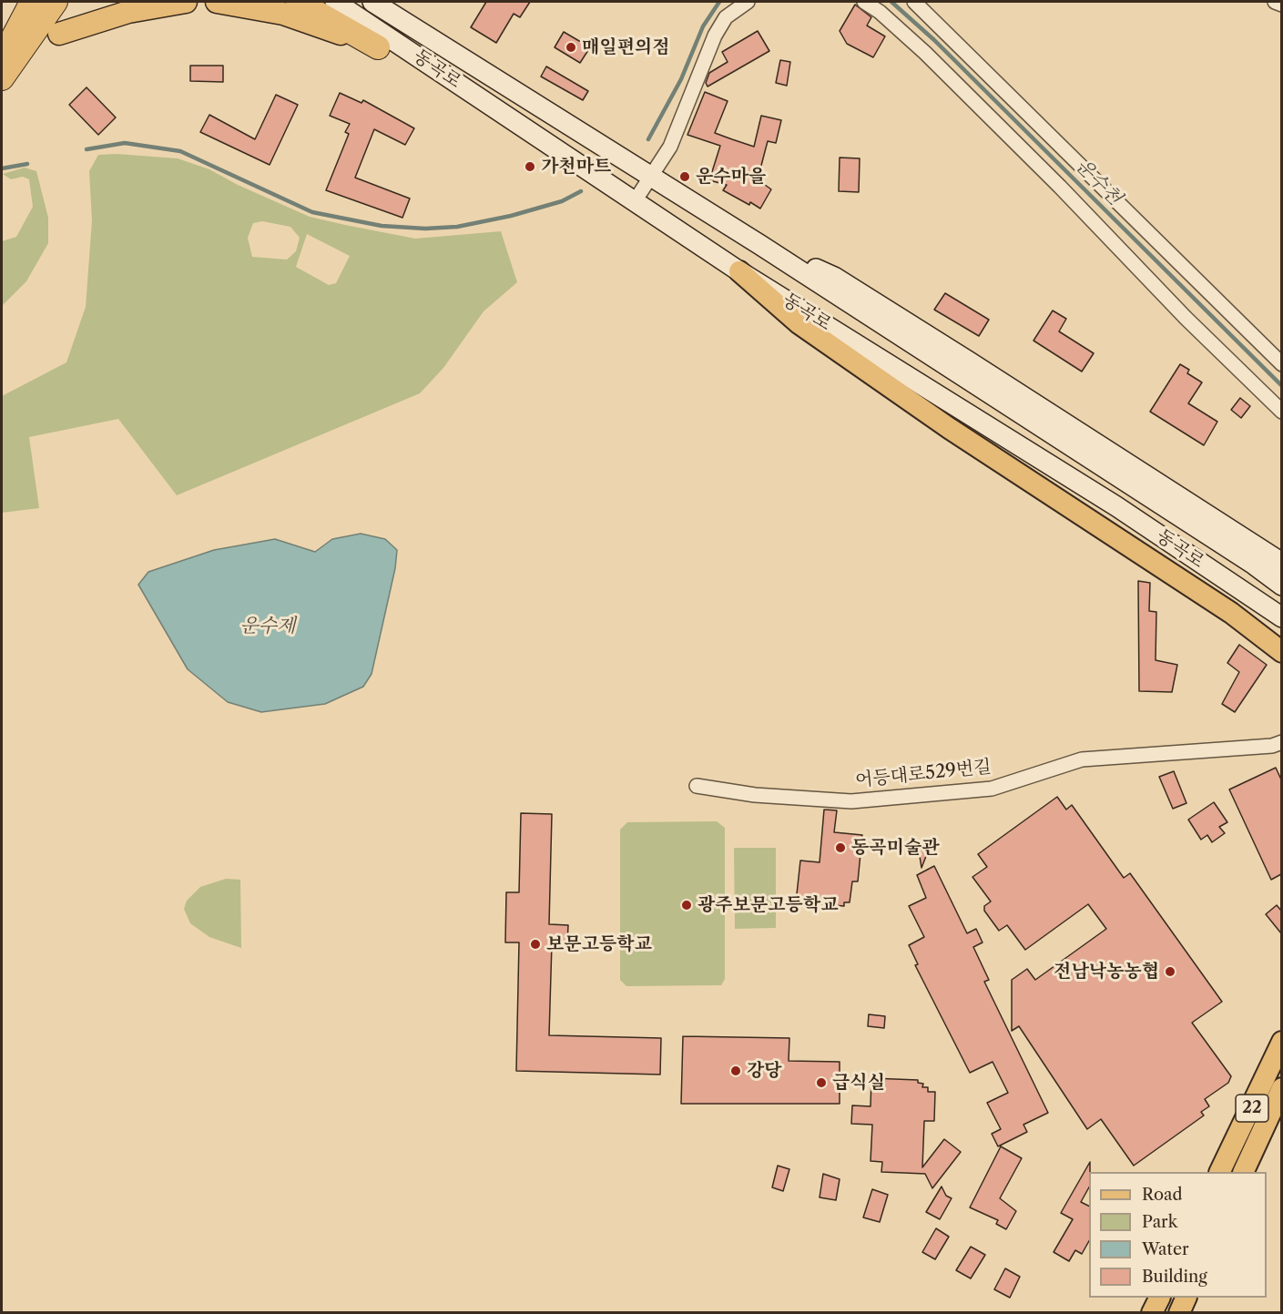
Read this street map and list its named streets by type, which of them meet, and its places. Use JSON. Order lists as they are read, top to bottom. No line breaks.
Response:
{"streets":{"main road":["동곡로","22"],"street":["어등대로529번길"]},"water":["운수천","운수제"],"places":["매일편의점","가천마트","운수마을","동곡미술관","광주보문고등학교","보문고등학교","전남낙농농협","강당","급식실"],"legend":["Road","Park","Water","Building"]}
